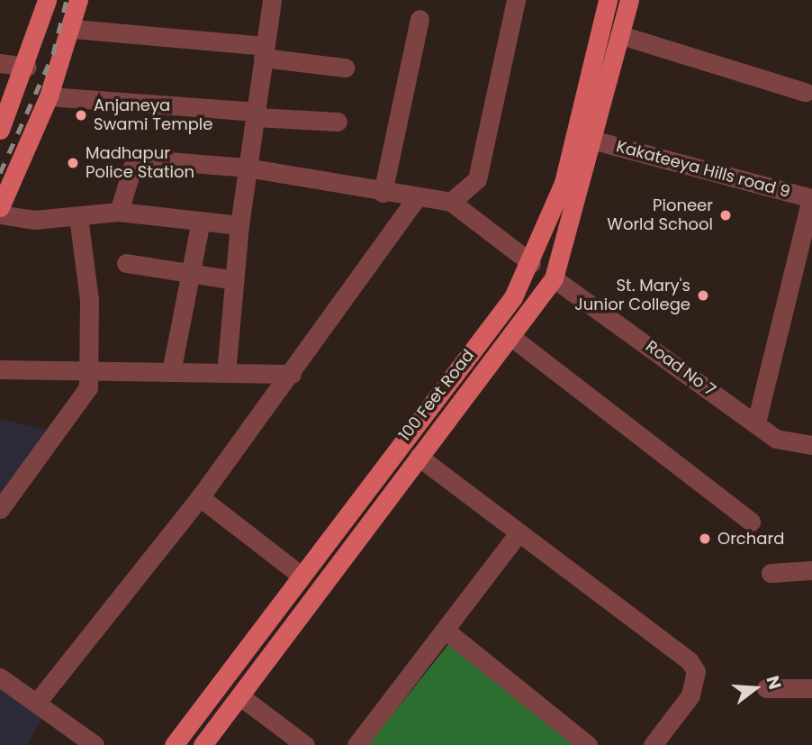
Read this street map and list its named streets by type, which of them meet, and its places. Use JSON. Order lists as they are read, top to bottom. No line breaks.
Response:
{"streets":{"main road":["100 Feet Road"],"street":["Kakateeya Hills road 9","Road No 7"]},"crossings":[["Kakateeya Hills road 9","100 Feet Road"],["Road No 7","100 Feet Road"]],"places":["Anjaneya Swami Temple","Madhapur Police Station","Pioneer World School","St. Mary's Junior College","Orchard"],"north":"right"}
